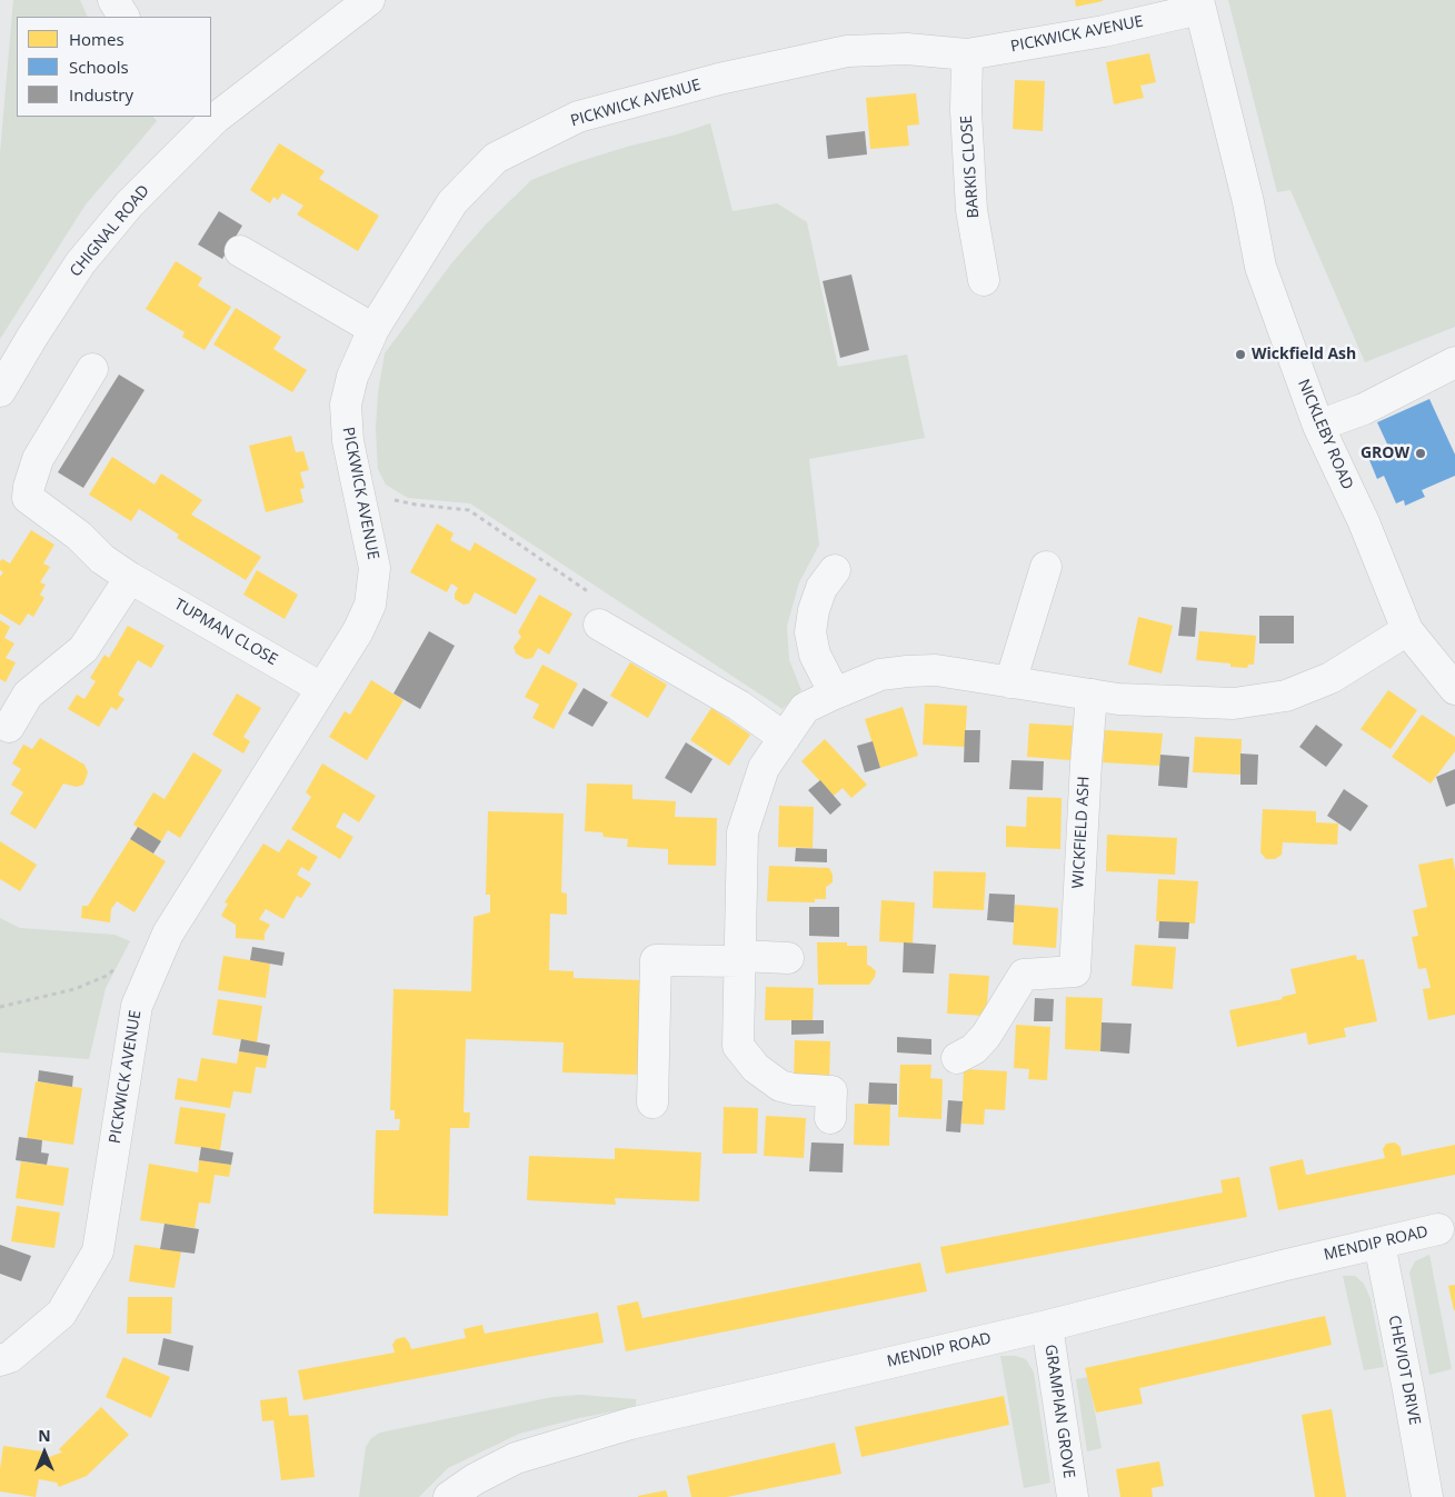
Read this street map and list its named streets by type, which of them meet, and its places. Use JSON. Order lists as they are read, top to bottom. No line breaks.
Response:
{"streets":{"street":["PICKWICK AVENUE","BARKIS CLOSE","CHIGNAL ROAD","NICKLEBY ROAD","TUPMAN CLOSE","WICKFIELD ASH","MENDIP ROAD","CHEVIOT DRIVE","GRAMPIAN GROVE"]},"crossings":[["PICKWICK AVENUE","BARKIS CLOSE"],["PICKWICK AVENUE","NICKLEBY ROAD"],["PICKWICK AVENUE","TUPMAN CLOSE"],["MENDIP ROAD","CHEVIOT DRIVE"],["MENDIP ROAD","GRAMPIAN GROVE"]],"places":["Wickfield Ash","GROW"],"legend":["Homes","Schools","Industry"],"north":"top"}
